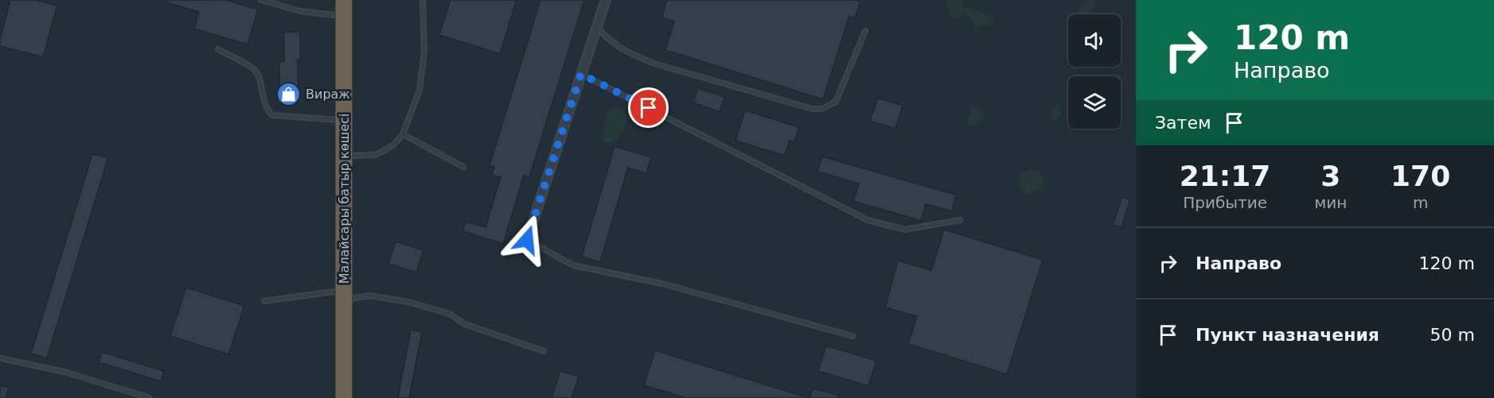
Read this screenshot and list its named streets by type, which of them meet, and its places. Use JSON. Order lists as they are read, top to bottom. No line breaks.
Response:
{"streets":{"highway":["Малайсары батыр көшесі"]},"places":{"shop":["Вираж"]},"page":{"turn":["120 m","Направо"],"then":"Затем","eta":["21:17","Прибытие","3","мин","170","m"],"list":[{"name":"Направо","value":"120 m"},{"name":"Пункт назначения","value":"50 m"}]}}
